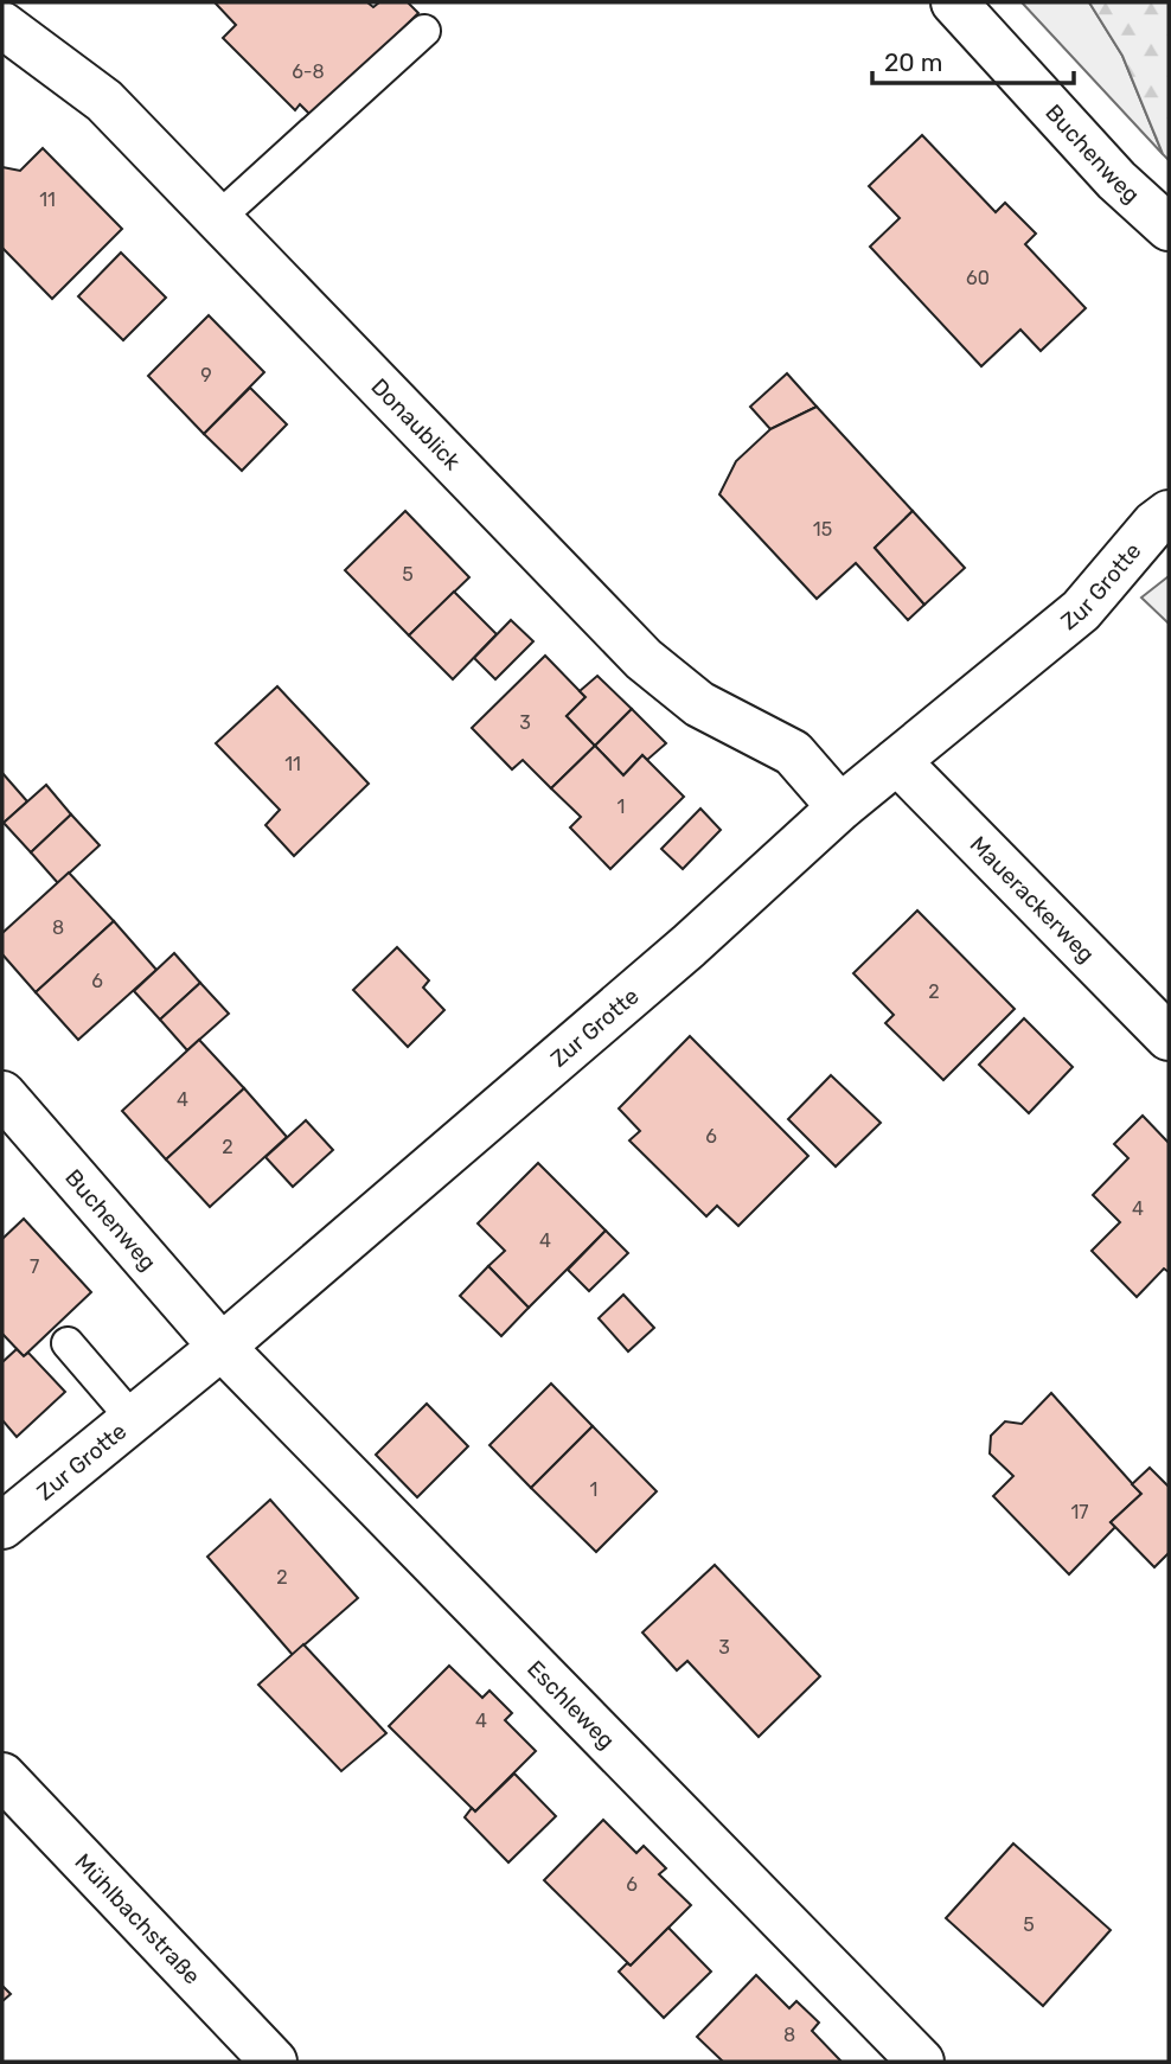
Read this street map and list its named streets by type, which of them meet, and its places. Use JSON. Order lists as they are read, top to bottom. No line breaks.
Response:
{"streets":{"street":["Buchenweg","Donaublick","Zur Grotte","Mauerackerweg","Eschleweg","Mühlbachstraße"]},"crossings":[["Buchenweg","Zur Grotte"],["Buchenweg","Eschleweg"],["Donaublick","Zur Grotte"],["Zur Grotte","Mauerackerweg"],["Zur Grotte","Eschleweg"]],"house_numbers":["6-8","11","60","9","15","5","3","11","1","8","6","2","4","6","2","4","4","7","1","17","2","3","4","6","5","8"],"scale_bar":"20 m"}
